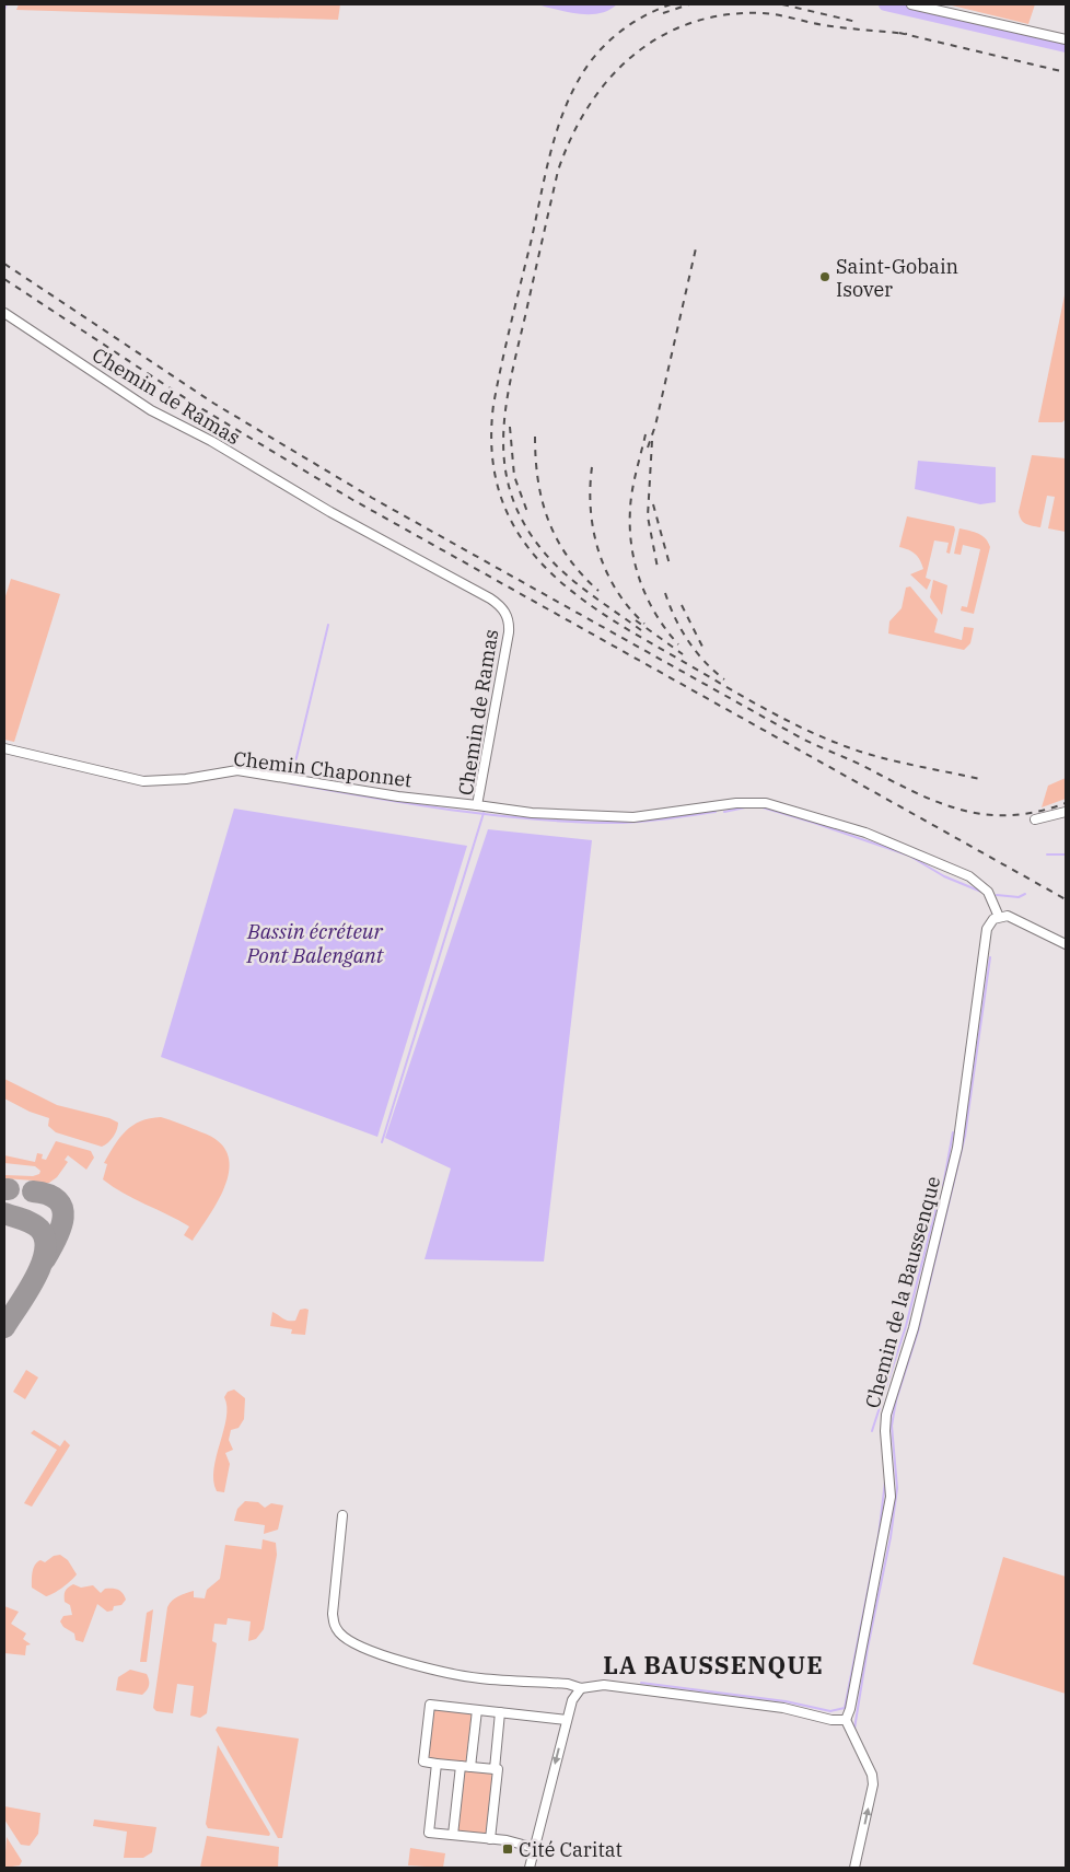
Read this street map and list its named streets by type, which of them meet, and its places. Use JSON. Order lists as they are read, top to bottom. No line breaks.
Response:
{"streets":{"street":["Chemin de Ramas","Chemin Chaponnet","Chemin de la Baussenque"]},"crossings":[["Chemin de Ramas","Chemin Chaponnet"],["Chemin de Ramas","Chemin de la Baussenque"]],"districts":["LA BAUSSENQUE"],"water":["Bassin écréteur Pont Balengant"],"places":{"other":["Saint-Gobain Isover"],"transit":["Cité Caritat"]}}
